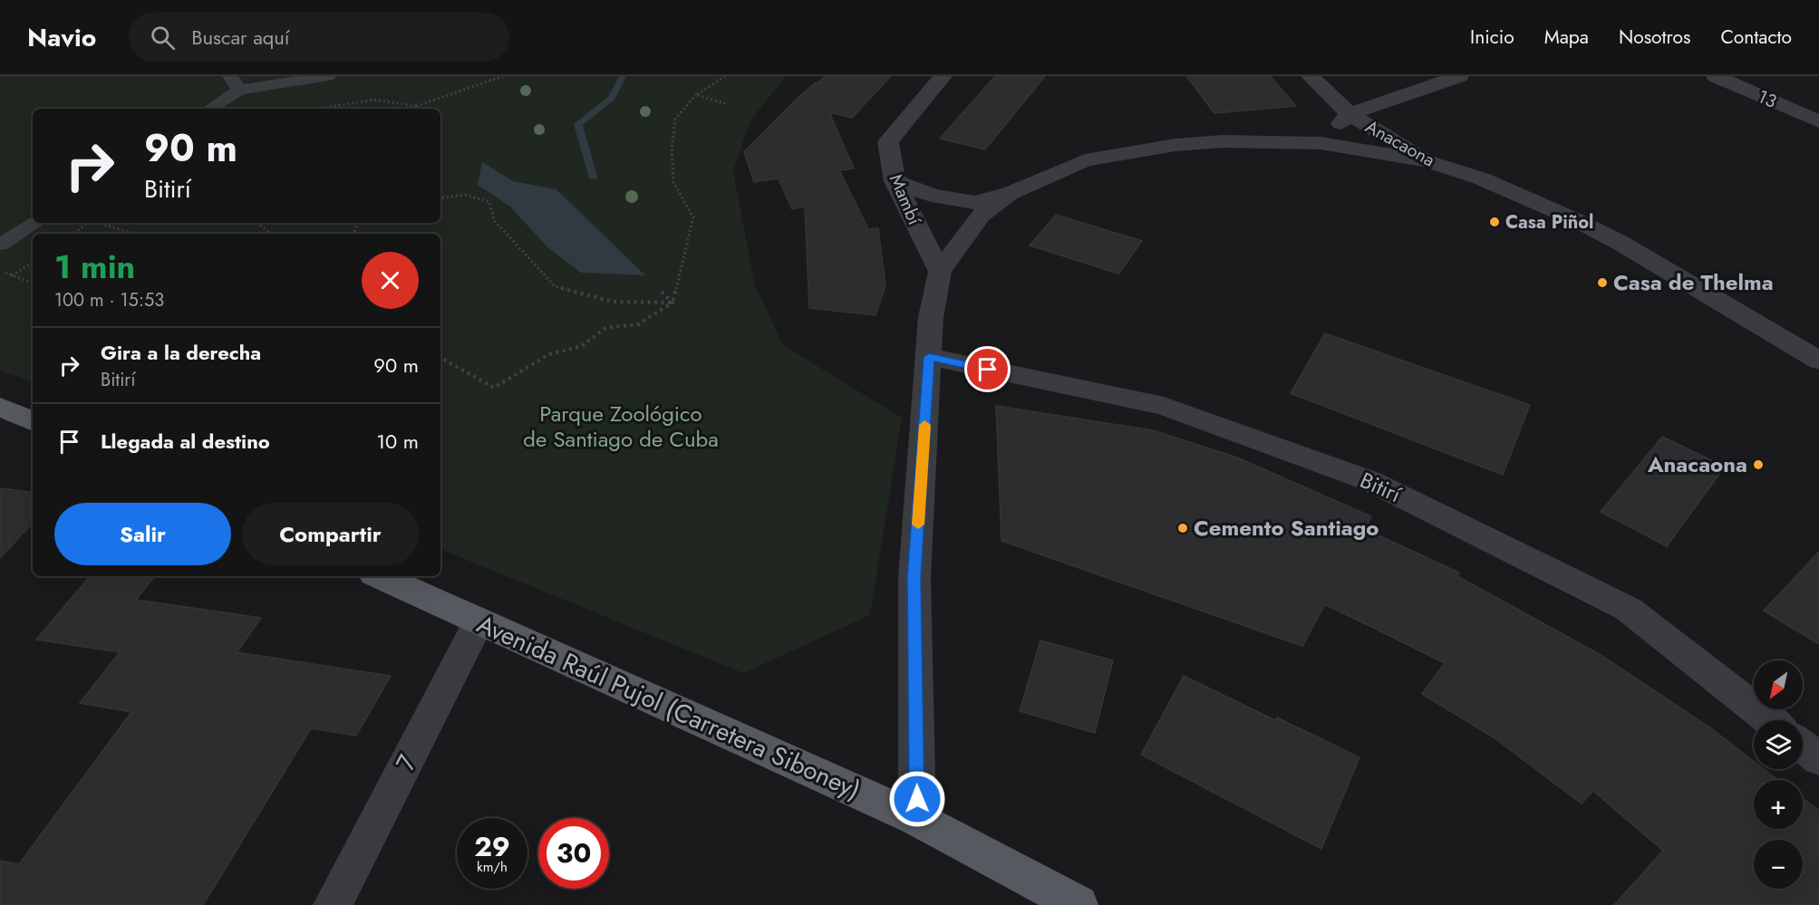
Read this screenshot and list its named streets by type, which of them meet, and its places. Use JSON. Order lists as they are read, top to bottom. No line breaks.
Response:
{"streets":{"main road":["Avenida Raúl Pujol (Carretera Siboney)"],"street":["13","Anacaona","Mambí","Bitirí","7"]},"crossings":[["Avenida Raúl Pujol (Carretera Siboney)","7"]],"parks":["Parque Zoológico de Santiago de Cuba"],"places":["Casa Piñol","Casa de Thelma","Anacaona","Cemento Santiago"],"north":"bottom left","page":{"header":"Navio","search":"Buscar aquí","nav":["Inicio","Mapa","Nosotros","Contacto"],"turn":["90 m","Bitirí"],"heading":["1 min","100 m · 15:53"],"list":[{"name":"Gira a la derecha","note":"Bitirí","value":"90 m"},{"name":"Llegada al destino","value":"10 m"}],"buttons":["Salir","Compartir"],"map_buttons":["+","−"],"speed":"29 km/h","limit":"30"}}
